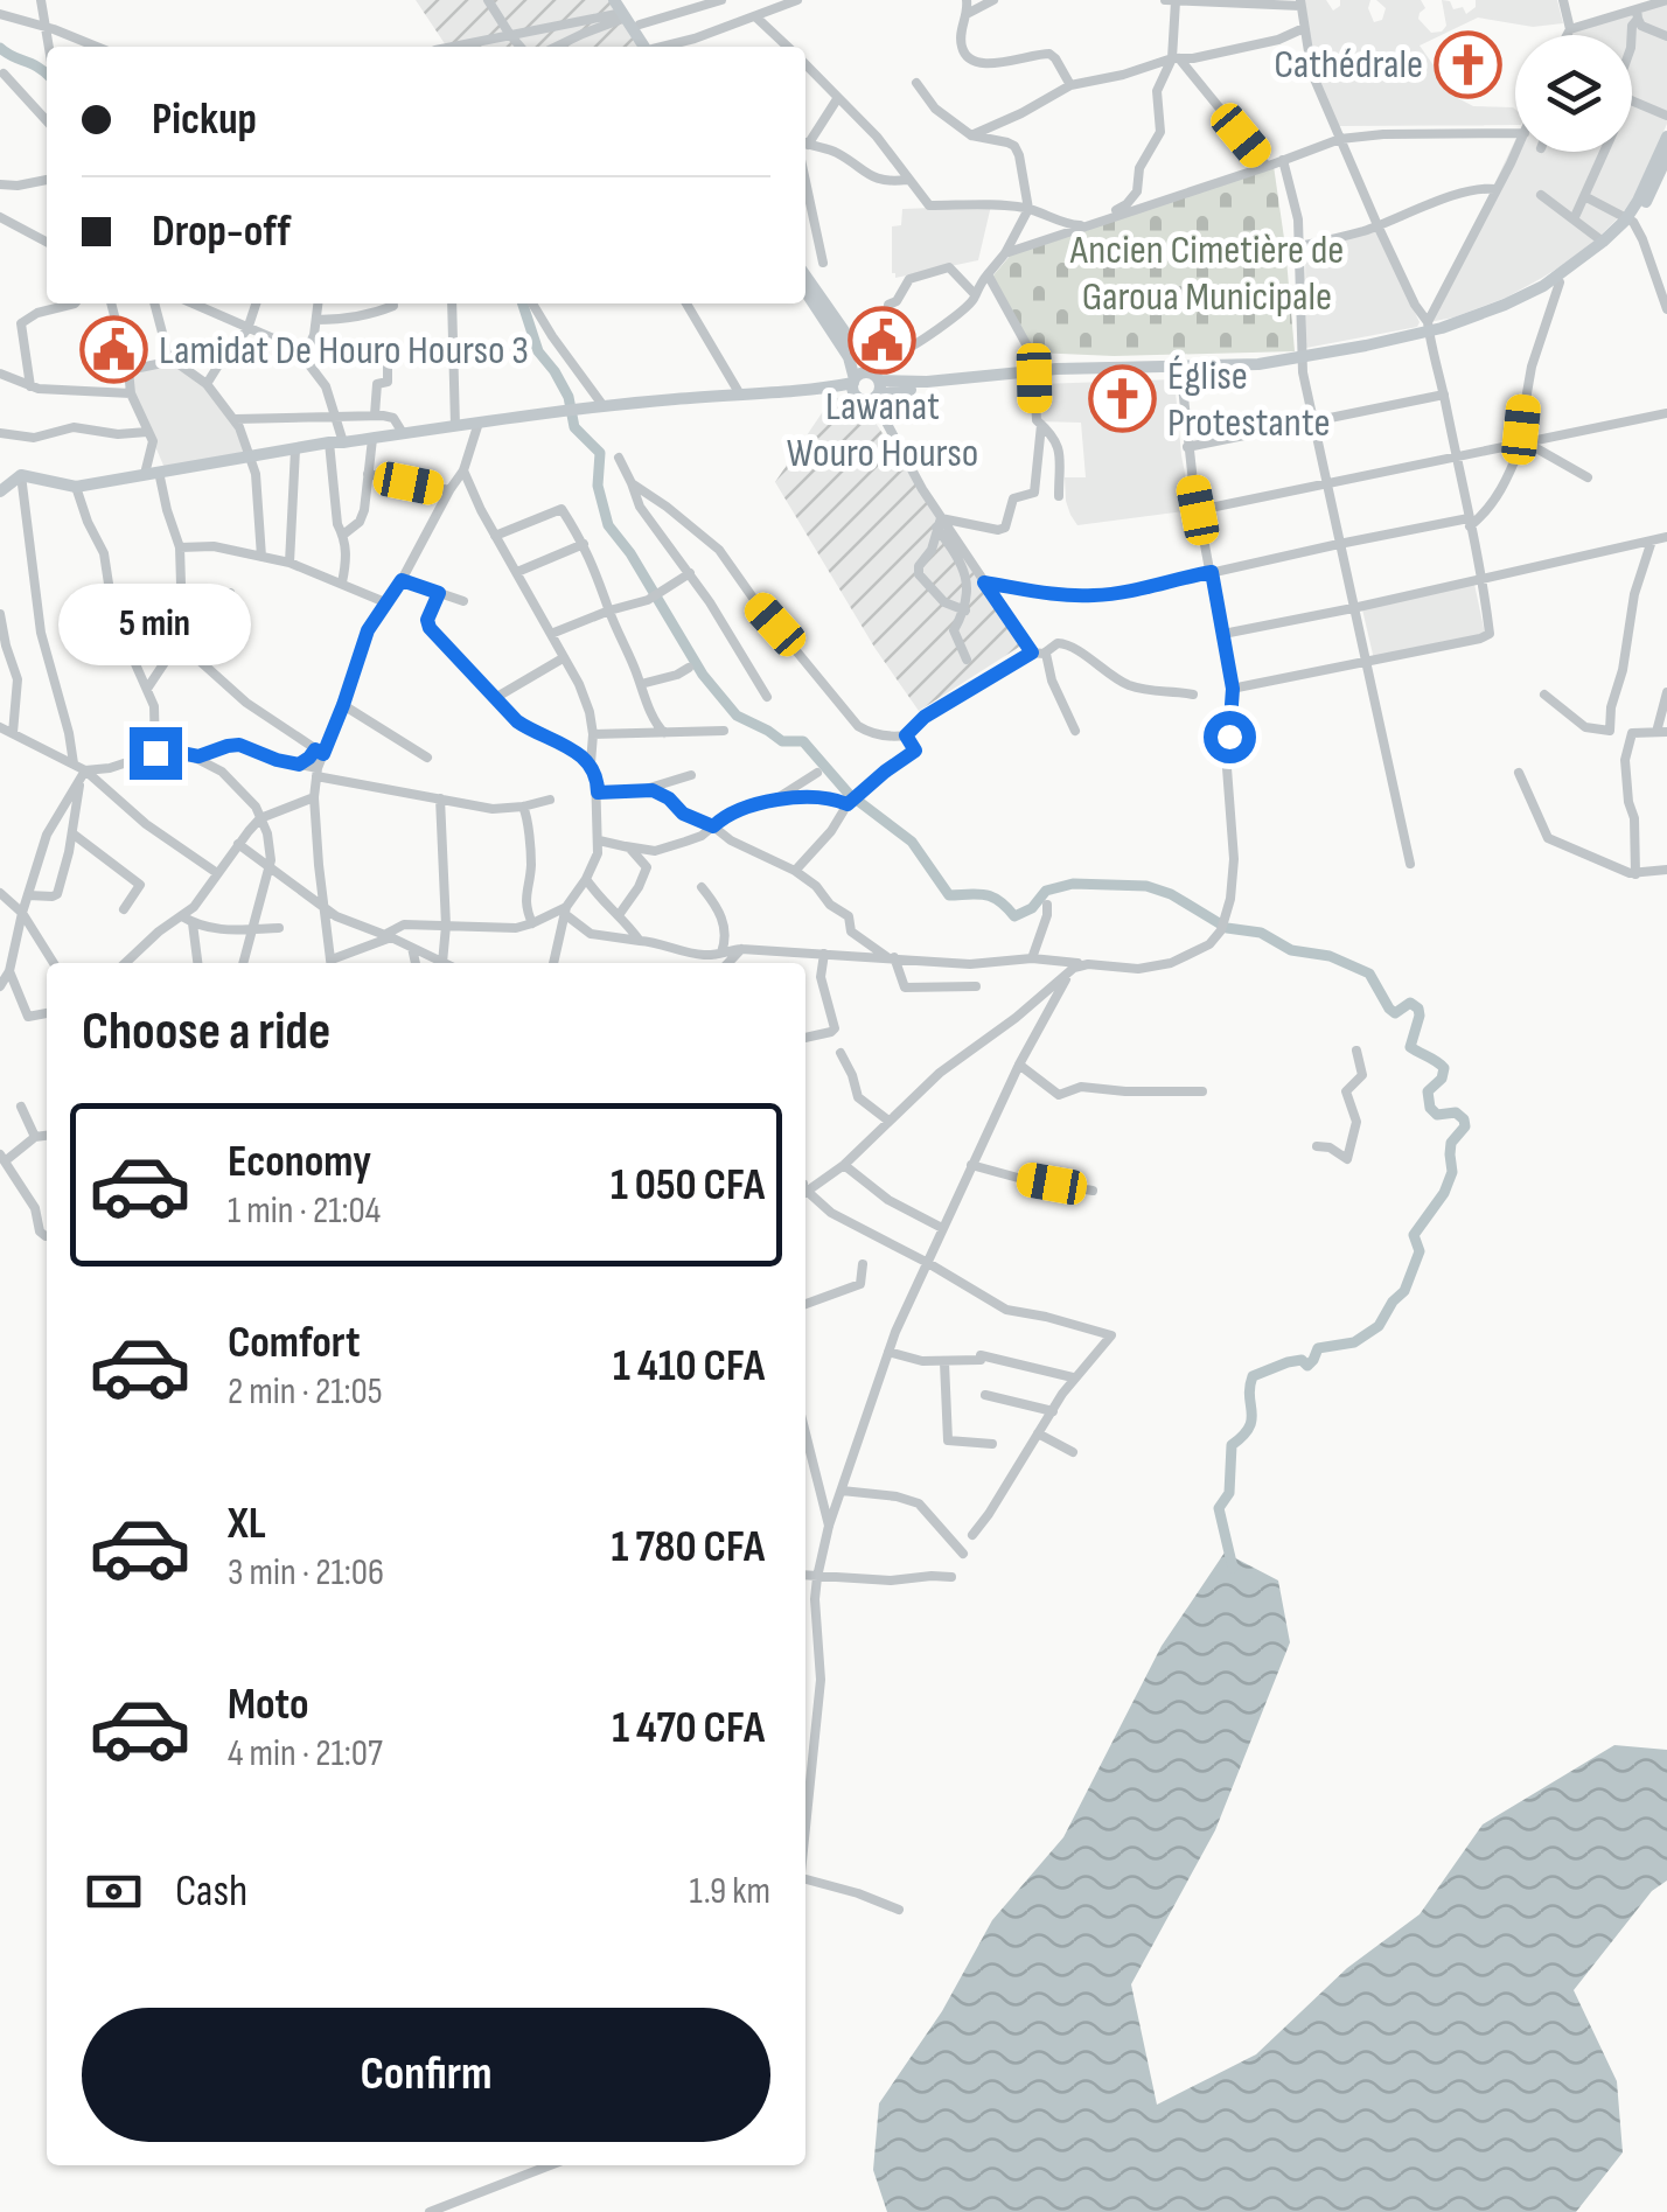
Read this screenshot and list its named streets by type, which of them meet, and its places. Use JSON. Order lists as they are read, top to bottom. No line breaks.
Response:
{"parks":["Ancien Cimetière de Garoua Municipale"],"places":{"church":["Cathédrale","Église Protestante"],"public building":["Lawanat Wouro Hourso","Lamidat De Houro Hourso 3"]},"page":{"banner":["Pickup","Drop-off"],"bubble":"5 min","heading":"Choose a ride","list":[{"name":"Economy","note":"1 min · 21:04","value":"1 050 CFA"},{"name":"Comfort","note":"2 min · 21:05","value":"1 410 CFA"},{"name":"XL","note":"3 min · 21:06","value":"1 780 CFA"},{"name":"Moto","note":"4 min · 21:07","value":"1 470 CFA"}],"pay":["Cash","1.9 km"],"buttons":"Confirm"}}
